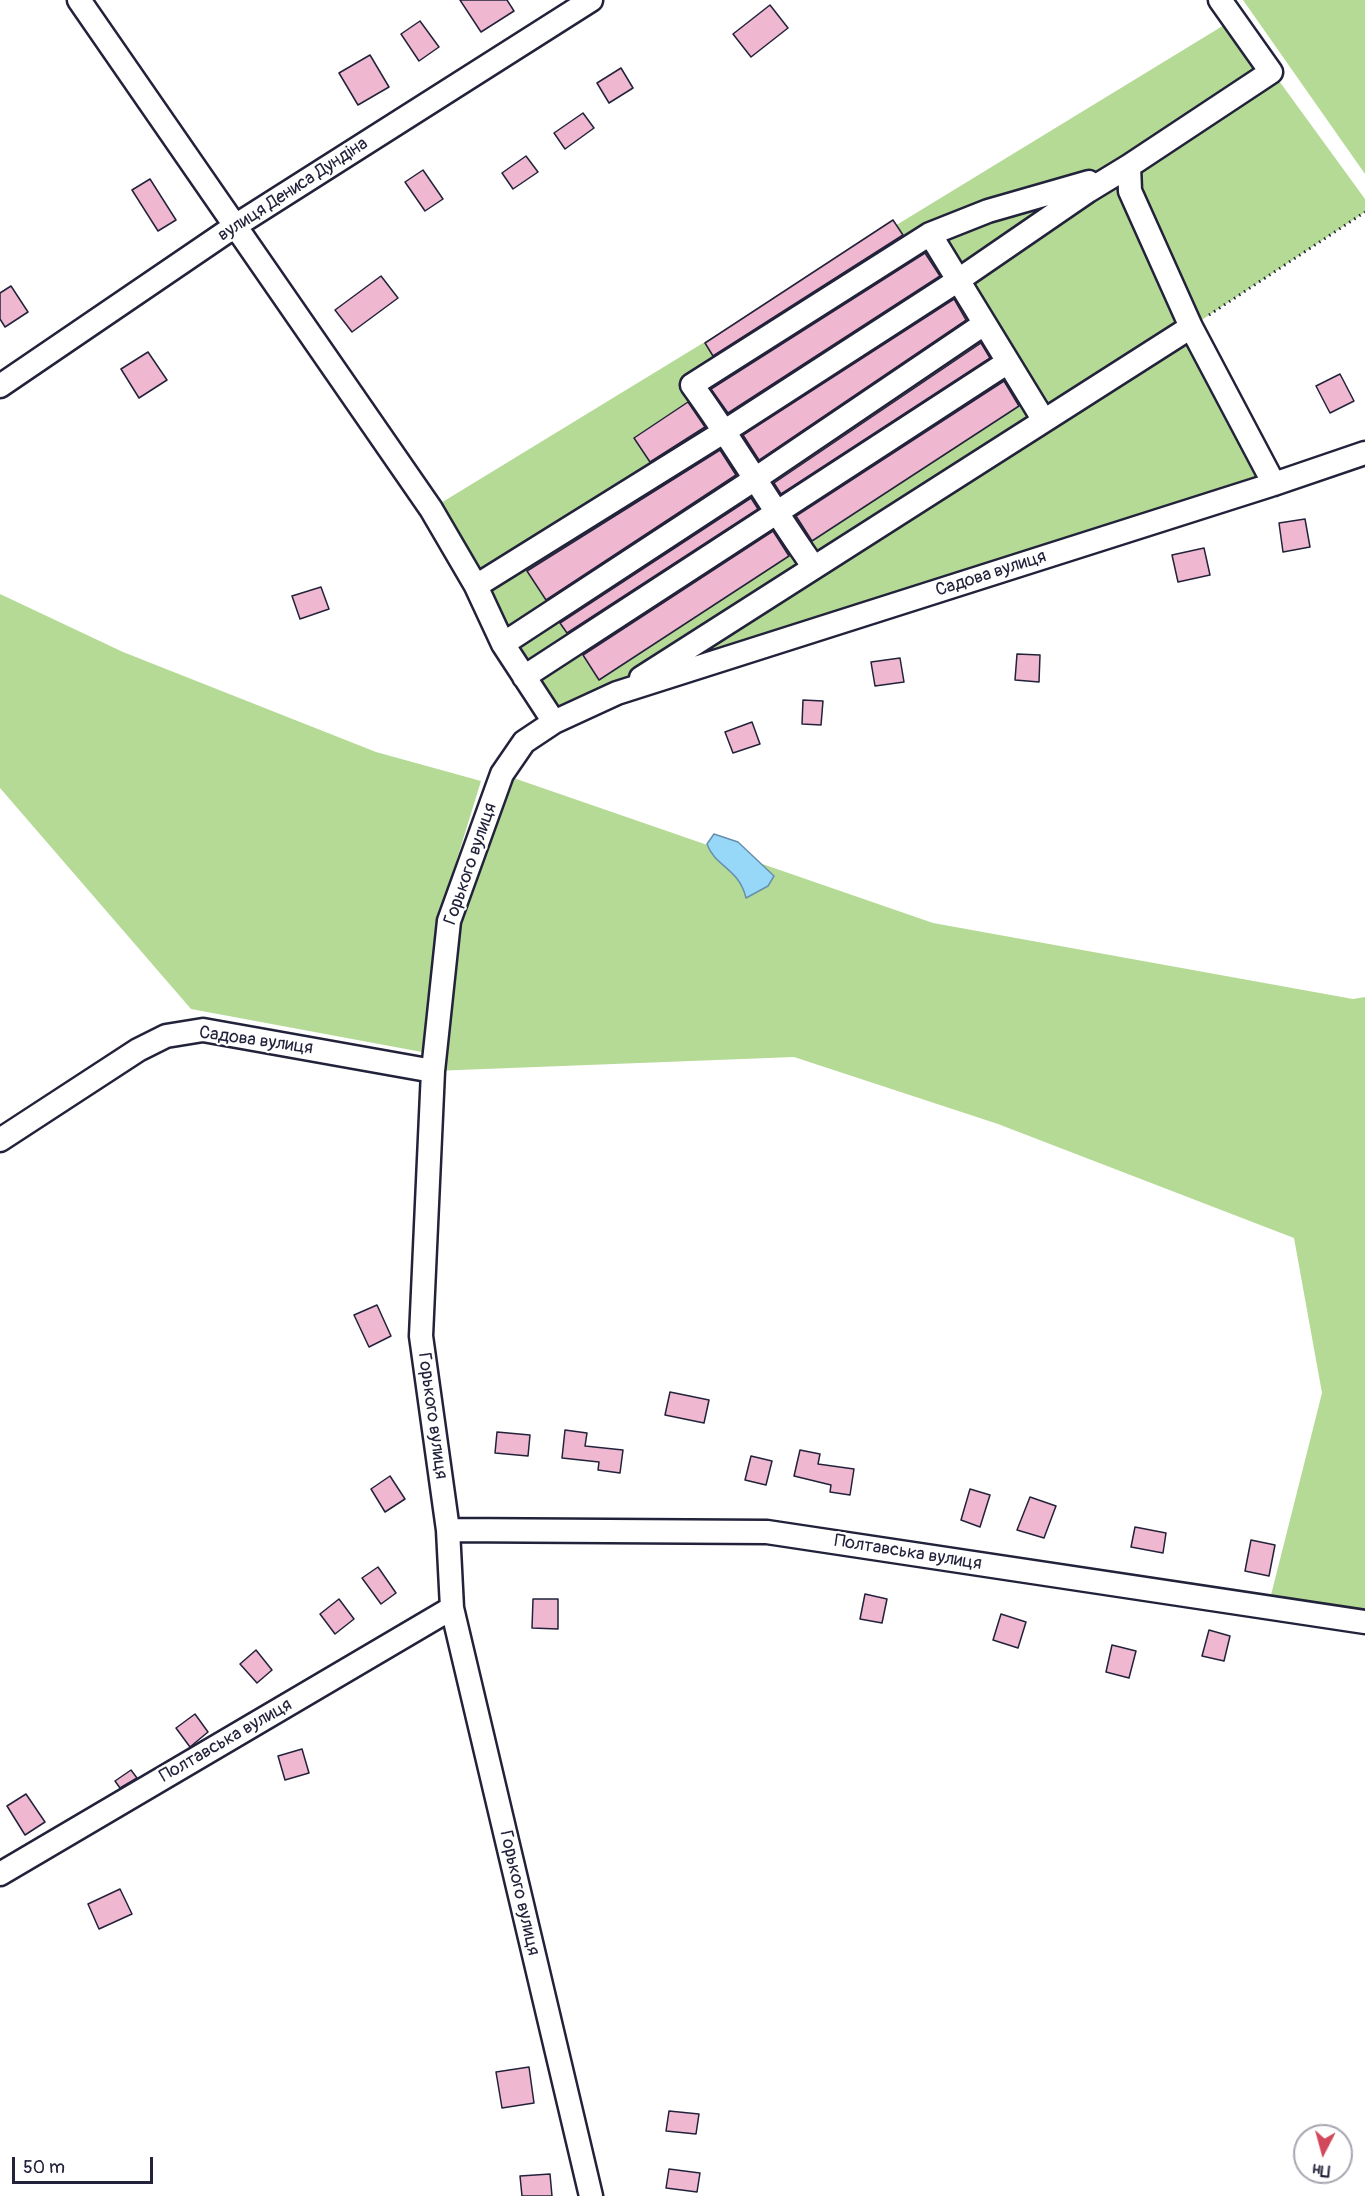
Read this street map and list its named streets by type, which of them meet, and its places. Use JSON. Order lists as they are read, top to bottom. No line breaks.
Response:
{"streets":{"street":["вулиця Дениса Дундіна","Садова вулиця","Горького вулиця","Полтавська вулиця"]},"crossings":[["Садова вулиця","Горького вулиця"],["Горького вулиця","Полтавська вулиця"]],"scale_bar":"50 m","north":"bottom"}
